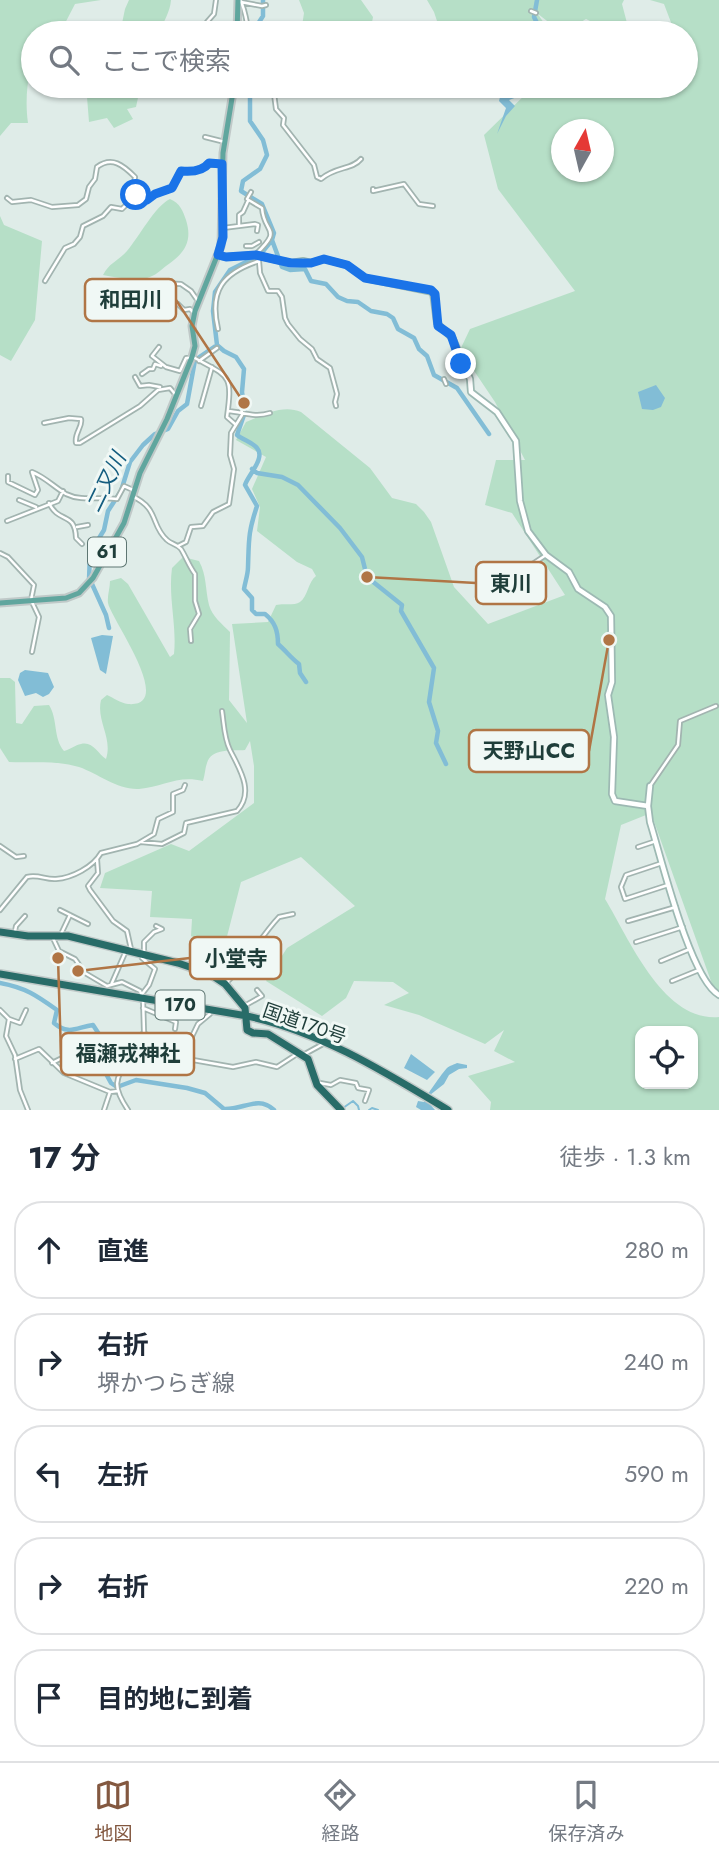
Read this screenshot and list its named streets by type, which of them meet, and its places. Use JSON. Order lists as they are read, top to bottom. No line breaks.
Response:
{"streets":{"highway":["170","国道170号"],"main road":["61"]},"water":["二又川"],"places":["和田川","東川","天野山CC","福瀬戎神社","小堂寺"],"north":"top","page":{"search":"ここで検索","heading":["17 分","徒歩 · 1.3 km"],"list":[["直進","280 m"],["右折","堺かつらぎ線","240 m"],["左折","590 m"],["右折","220 m"],"目的地に到着"],"nav":["地図","経路","保存済み"]}}
